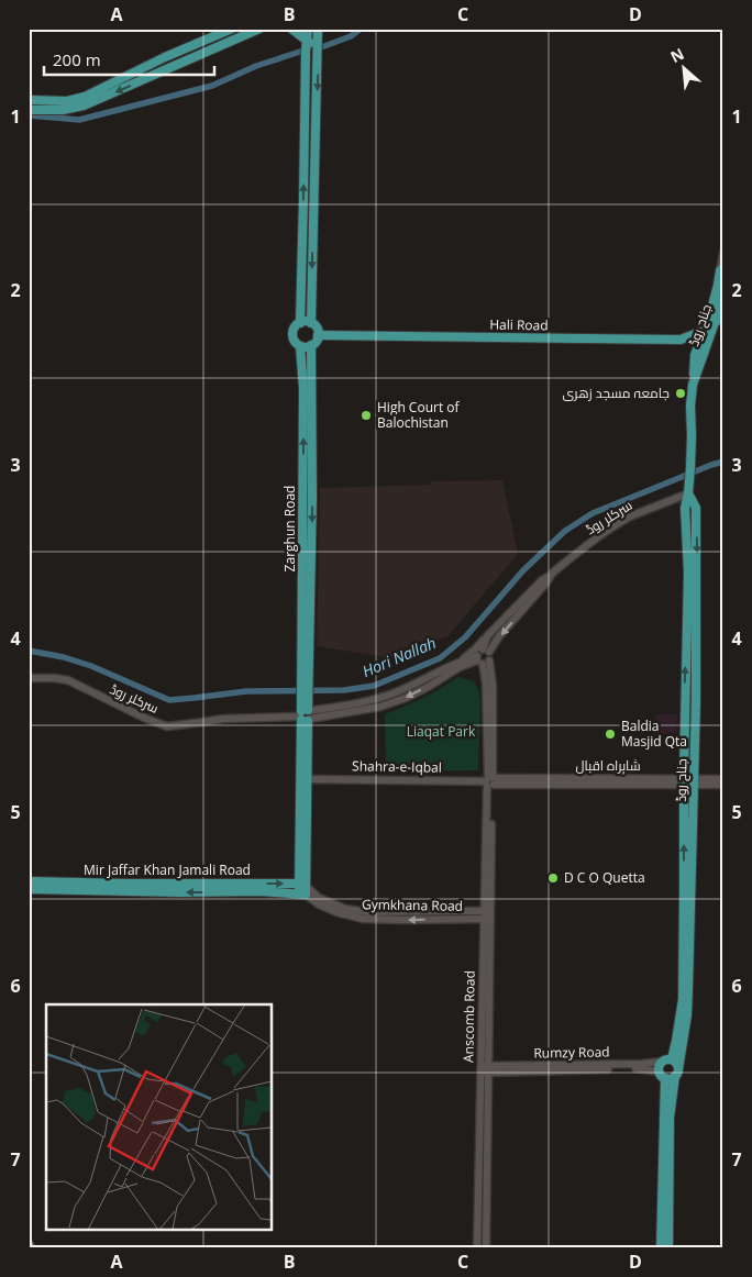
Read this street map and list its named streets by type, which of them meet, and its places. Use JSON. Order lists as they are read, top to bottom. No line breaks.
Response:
{"streets":{"main road":["Hali Road","جناح روڈ","Zarghun Road","Mir Jaffar Khan Jamali Road"],"street":["سرکلر روڈ","Shahra-e-Iqbal","Gymkhana Road","Anscomb Road","Rumzy Road"]},"crossings":[["Hali Road","جناح روڈ"],["Hali Road","Zarghun Road"],["جناح روڈ","سرکلر روڈ"],["جناح روڈ","Shahra-e-Iqbal"],["جناح روڈ","Rumzy Road"],["سرکلر روڈ","Zarghun Road"],["سرکلر روڈ","Anscomb Road"],["Zarghun Road","Shahra-e-Iqbal"],["Zarghun Road","Mir Jaffar Khan Jamali Road"],["Zarghun Road","Gymkhana Road"],["Shahra-e-Iqbal","Anscomb Road"],["Mir Jaffar Khan Jamali Road","Gymkhana Road"],["Gymkhana Road","Anscomb Road"],["Anscomb Road","Rumzy Road"]],"water":["Hori Nallah"],"parks":["Liaqat Park"],"places":["جامعہ مسجد زھری","High Court of Balochistan","Baldia Masjid Qta","D C O Quetta"],"scale_bar":"200 m","north":"top left","grid":{"columns":["A","B","C","D"],"rows":["1","2","3","4","5","6","7"]}}
